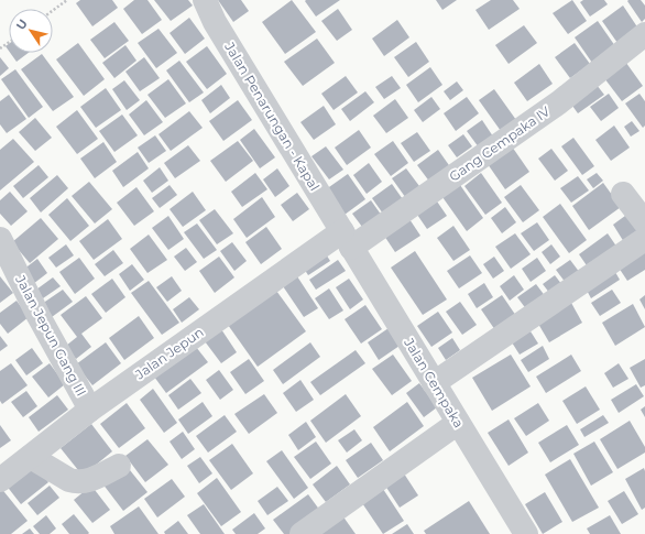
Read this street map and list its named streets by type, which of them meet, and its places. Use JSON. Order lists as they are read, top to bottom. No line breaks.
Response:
{"streets":{"street":["Jalan Penarungan - Kapal","Gang Cempaka IV","Jalan Jepun Gang III","Jalan Jepun","Jalan Cempaka"]},"crossings":[["Jalan Penarungan - Kapal","Gang Cempaka IV"],["Jalan Penarungan - Kapal","Jalan Jepun"],["Jalan Penarungan - Kapal","Jalan Cempaka"],["Gang Cempaka IV","Jalan Jepun"],["Gang Cempaka IV","Jalan Cempaka"],["Jalan Jepun Gang III","Jalan Jepun"],["Jalan Jepun","Jalan Cempaka"]],"north":"top left"}
